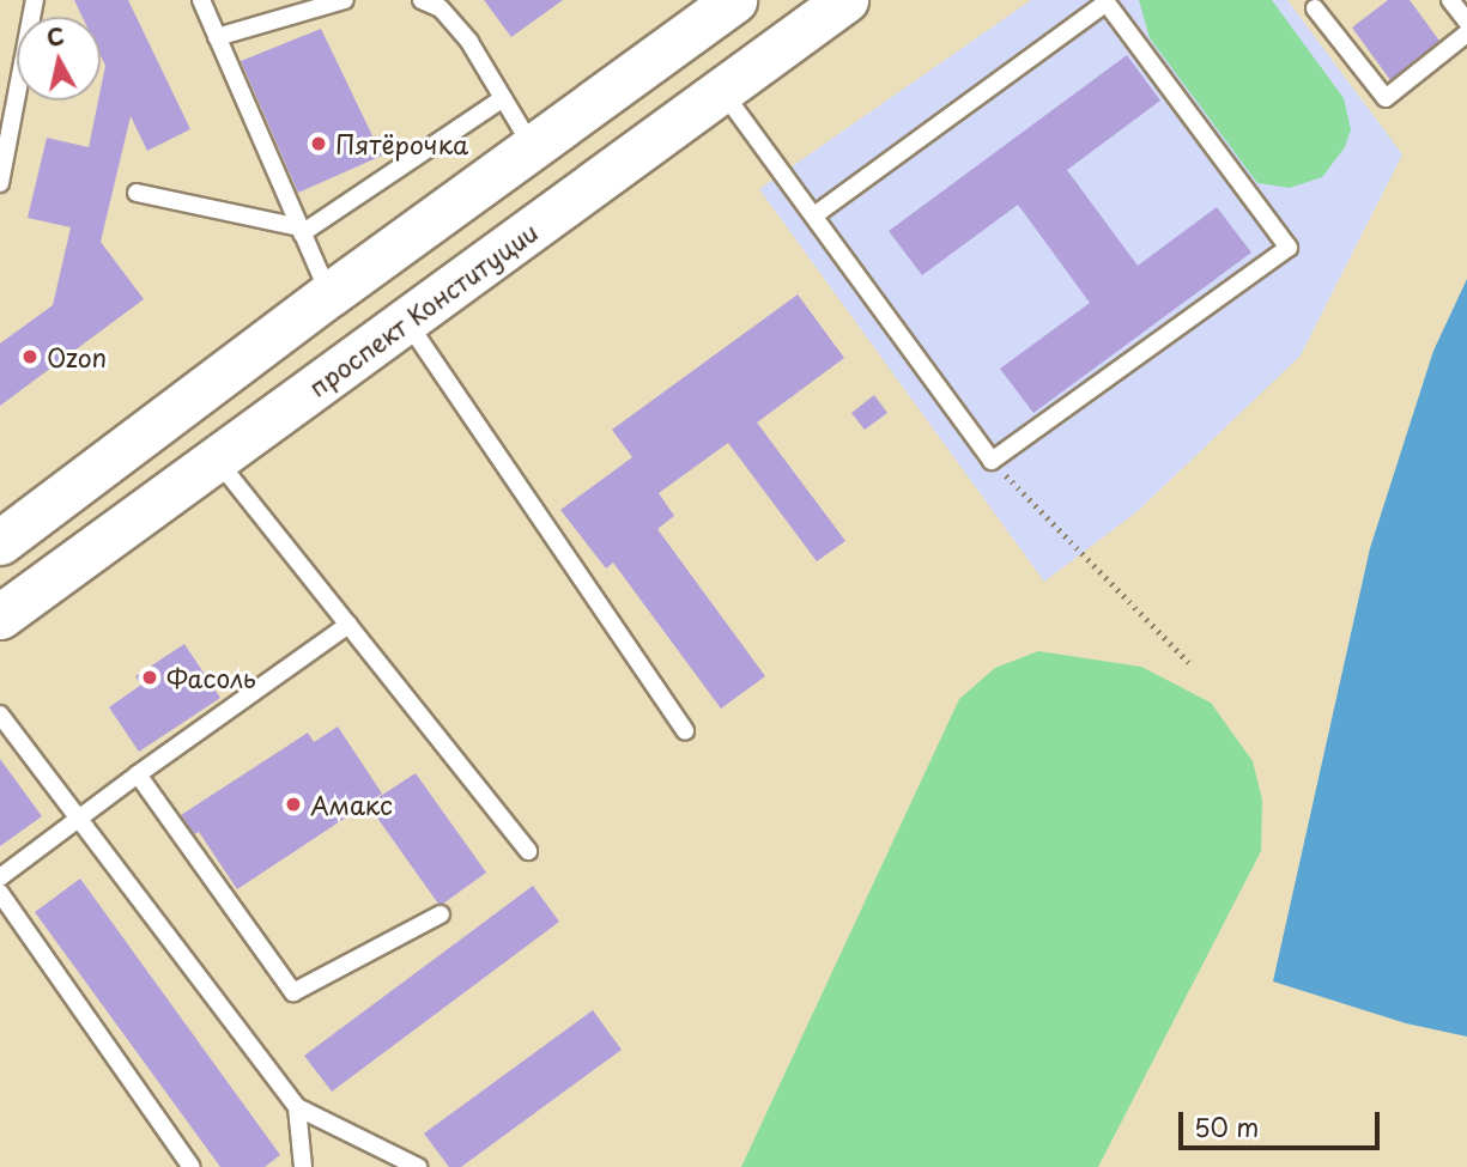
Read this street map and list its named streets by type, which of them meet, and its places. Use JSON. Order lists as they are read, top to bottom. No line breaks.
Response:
{"streets":{"main road":["проспект Конституции"]},"places":["Пятёрочка","Ozon","Фасоль","Амакс"],"scale_bar":"50 m","north":"top"}
